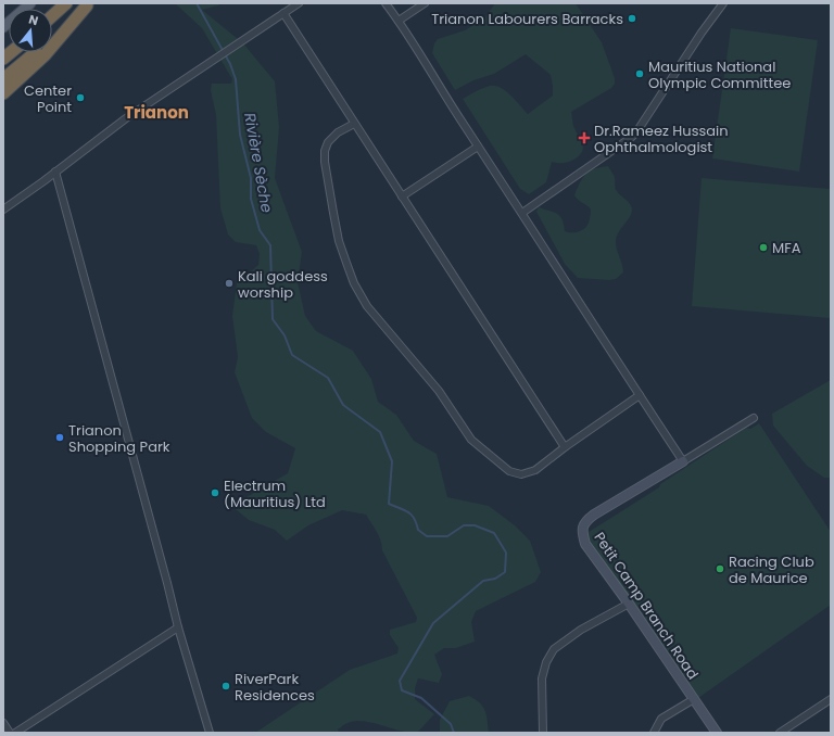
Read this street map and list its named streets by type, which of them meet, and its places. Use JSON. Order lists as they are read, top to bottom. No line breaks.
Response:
{"streets":{"street":["Petit Camp Branch Road"]},"districts":["Trianon"],"water":["Rivière Sèche"],"places":{"other":["Trianon Labourers Barracks","Mauritius National Olympic Committee","Center Point","MFA","Kali goddess worship","Trianon Shopping Park","Electrum (Mauritius) Ltd","Racing Club de Maurice","RiverPark Residences"],"health":["Dr.Rameez Hussain Ophthalmologist"]},"north":"top"}
